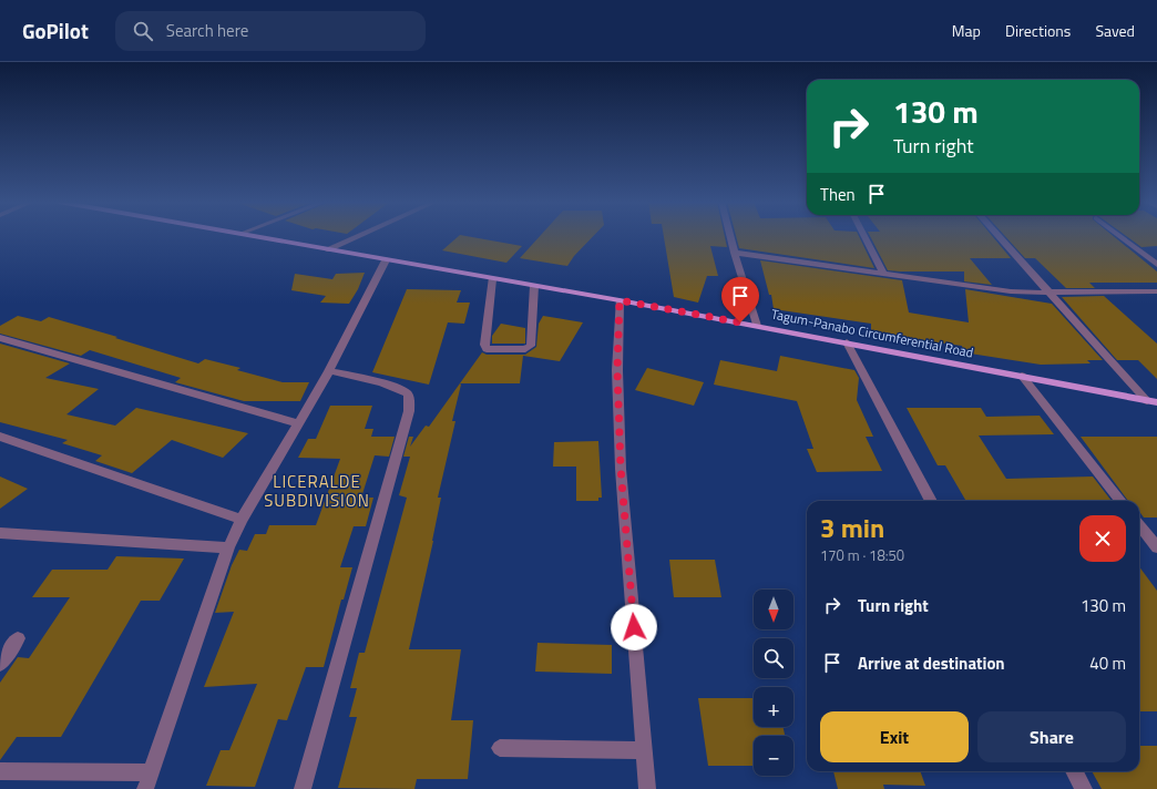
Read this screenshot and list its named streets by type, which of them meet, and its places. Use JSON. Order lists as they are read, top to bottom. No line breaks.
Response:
{"streets":{"main road":["Tagum-Panabo Circumferential Road"]},"districts":["LICERALDE SUBDIVISION"],"north":"bottom","page":{"header":"GoPilot","search":"Search here","nav":["Map","Directions","Saved"],"turn":["130 m","Turn right"],"then":"Then","heading":["3 min","170 m · 18:50"],"list":[{"name":"Turn right","value":"130 m"},{"name":"Arrive at destination","value":"40 m"}],"map_buttons":["+","−"],"buttons":["Exit","Share"]}}
